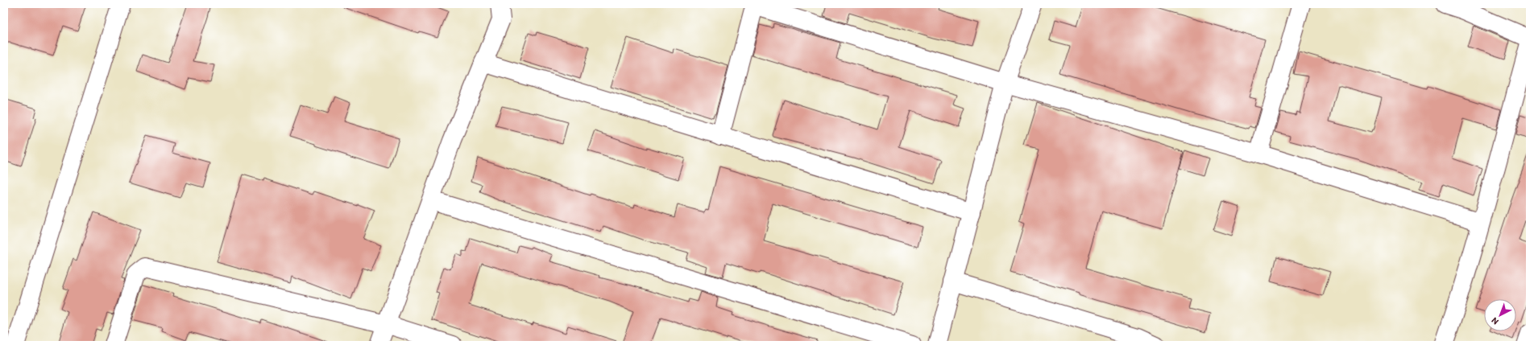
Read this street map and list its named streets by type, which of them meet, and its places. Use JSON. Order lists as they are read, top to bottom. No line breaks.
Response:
{"north":"bottom left"}
